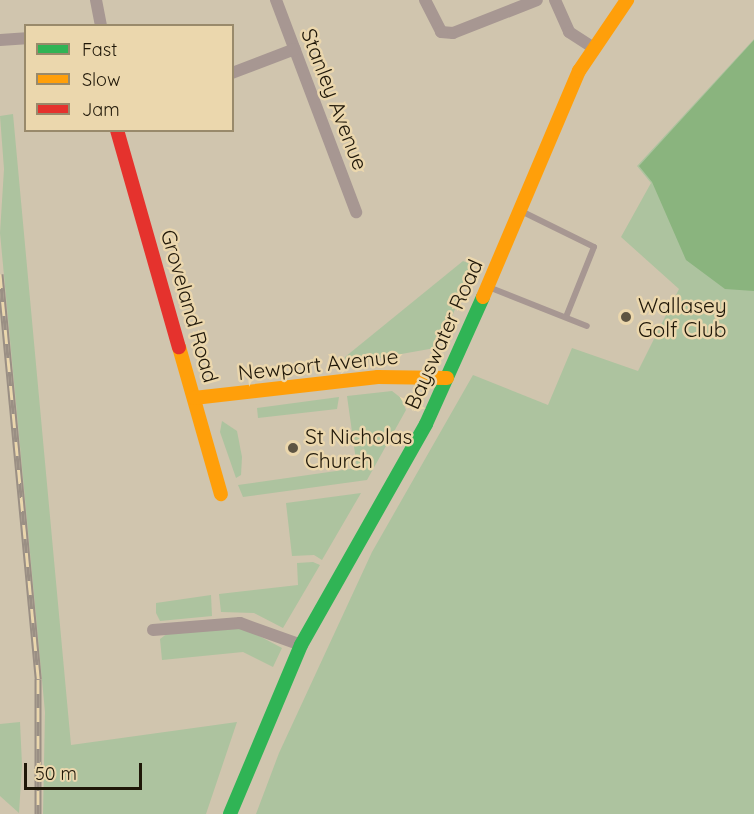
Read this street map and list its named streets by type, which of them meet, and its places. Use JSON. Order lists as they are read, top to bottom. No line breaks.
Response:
{"streets":{"main road":["Groveland Road","Bayswater Road","Newport Avenue"],"street":["Stanley Avenue"]},"crossings":[["Groveland Road","Newport Avenue"],["Bayswater Road","Newport Avenue"]],"places":["Wallasey Golf Club","St Nicholas Church"],"legend":["Fast","Slow","Jam"],"scale_bar":"50 m"}
